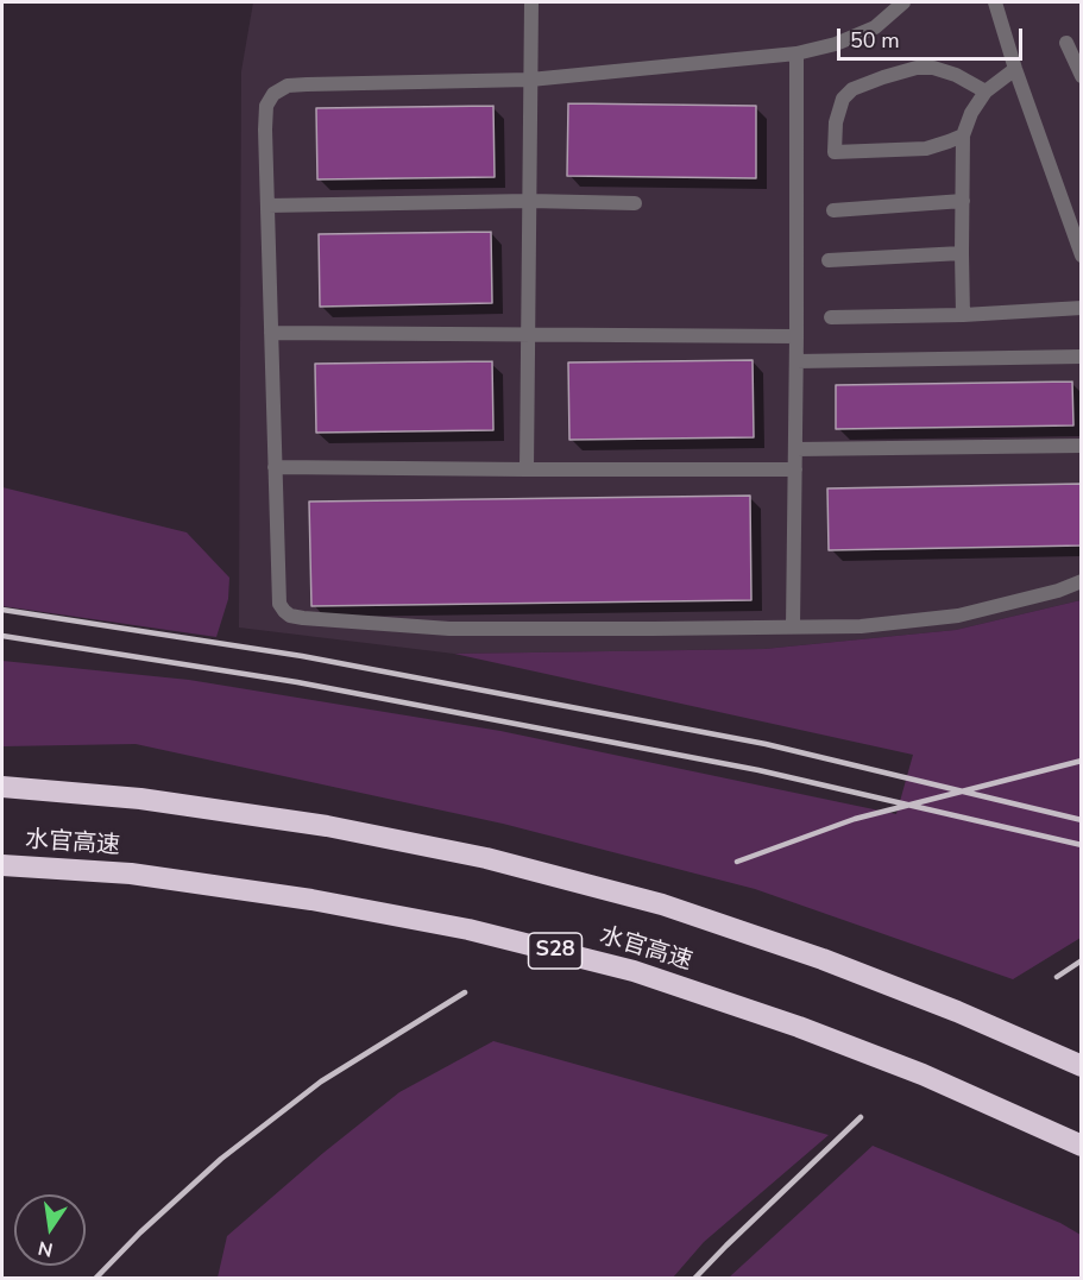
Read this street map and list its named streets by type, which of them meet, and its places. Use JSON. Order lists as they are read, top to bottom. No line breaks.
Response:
{"streets":{"highway":["水官高速","S28"]},"scale_bar":"50 m","north":"bottom"}
